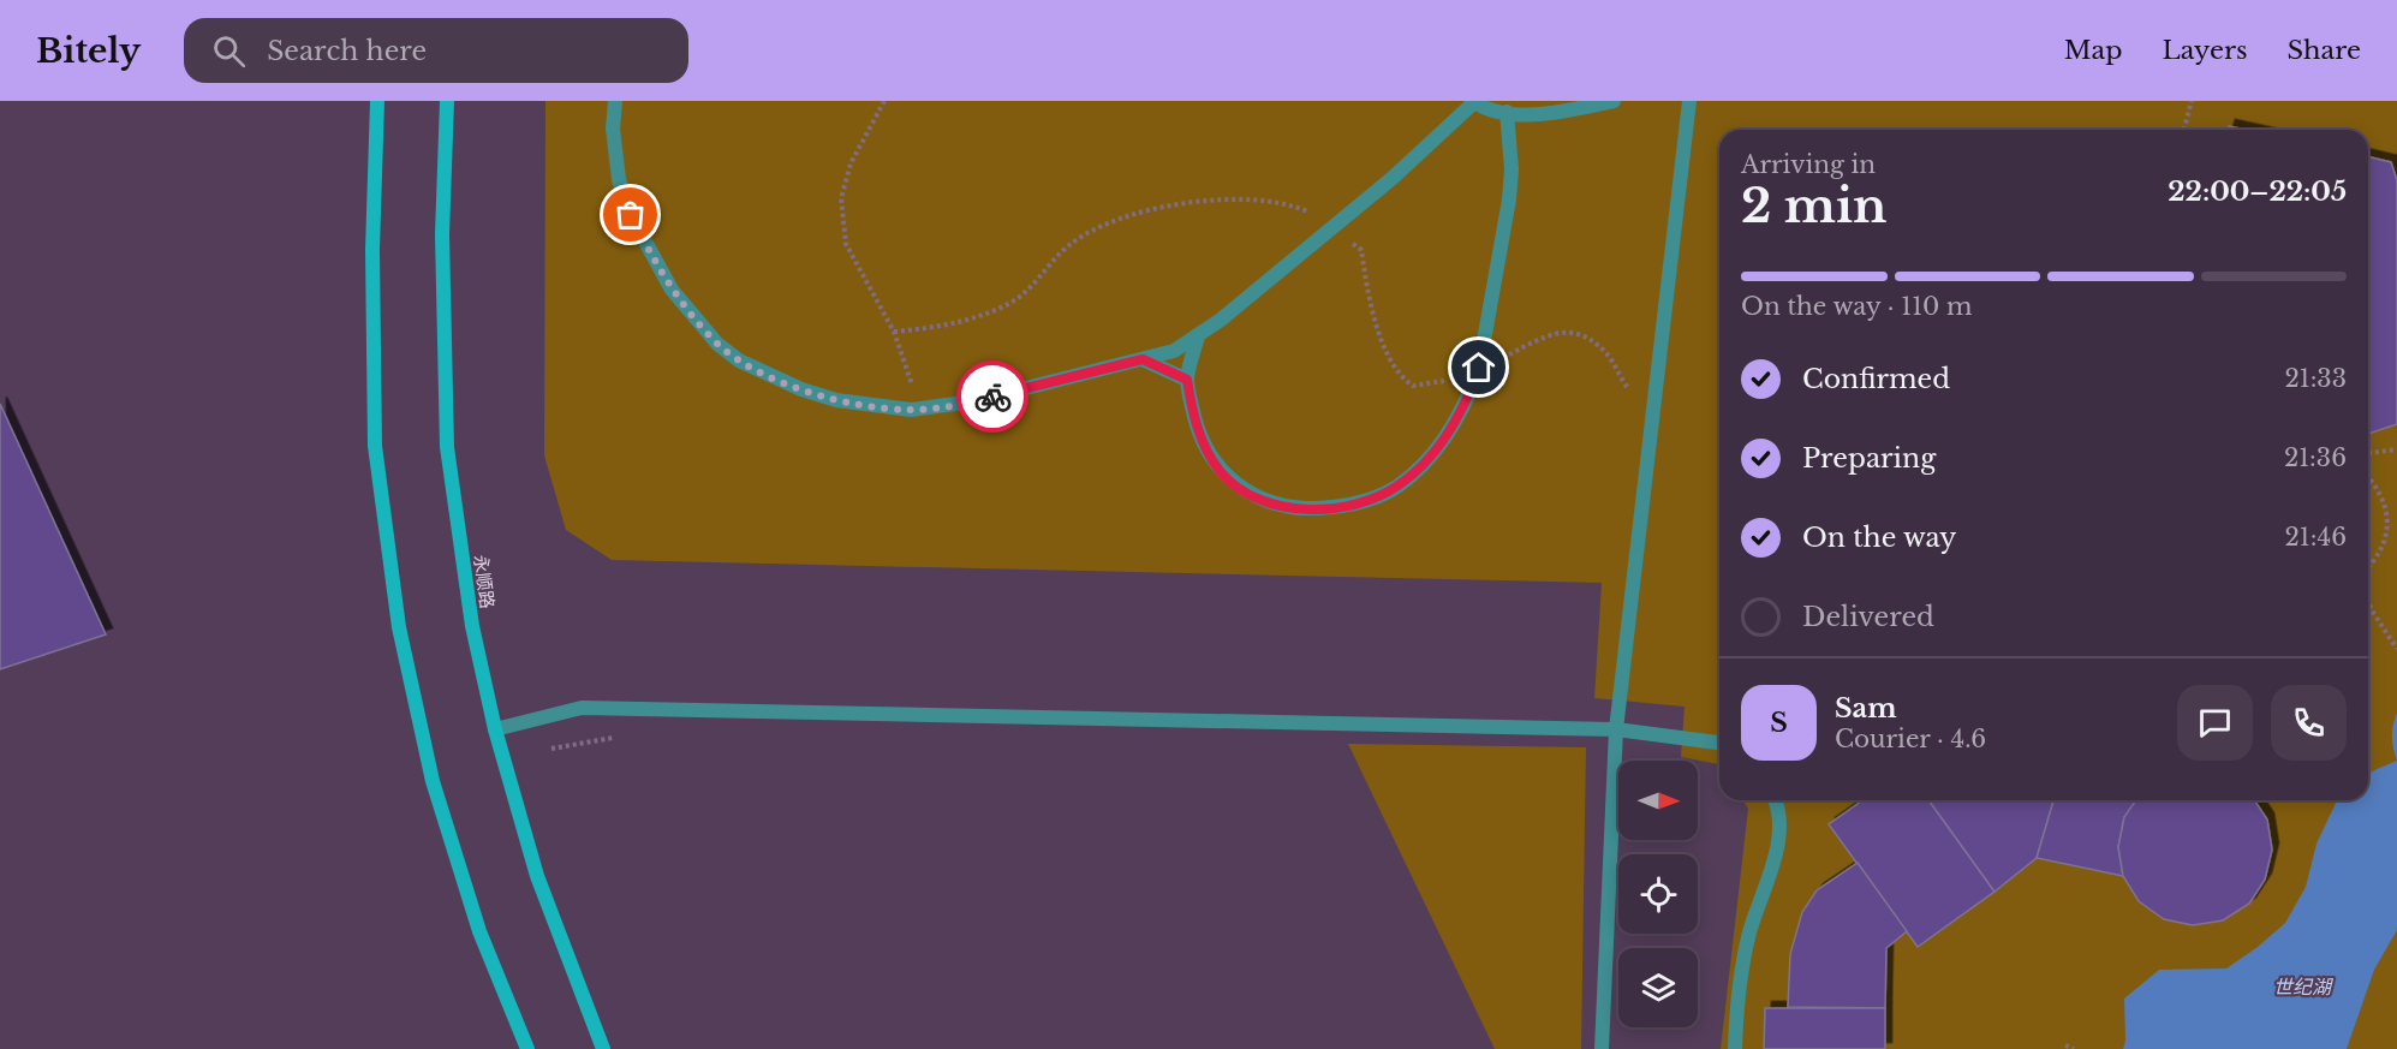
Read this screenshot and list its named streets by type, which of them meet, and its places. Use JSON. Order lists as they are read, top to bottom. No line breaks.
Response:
{"streets":{"main road":["永顺路"]},"water":["世纪湖"],"north":"right","page":{"header":"Bitely","search":"Search here","nav":["Map","Layers","Share"],"heading":["2 min","Arriving in","22:00–22:05"],"panel":["Sam","Courier · 4.6"],"bar":"On the way · 110 m","list":[["Confirmed","21:33"],["Preparing","21:36"],["On the way","21:46"],"Delivered"],"round":"S"}}
